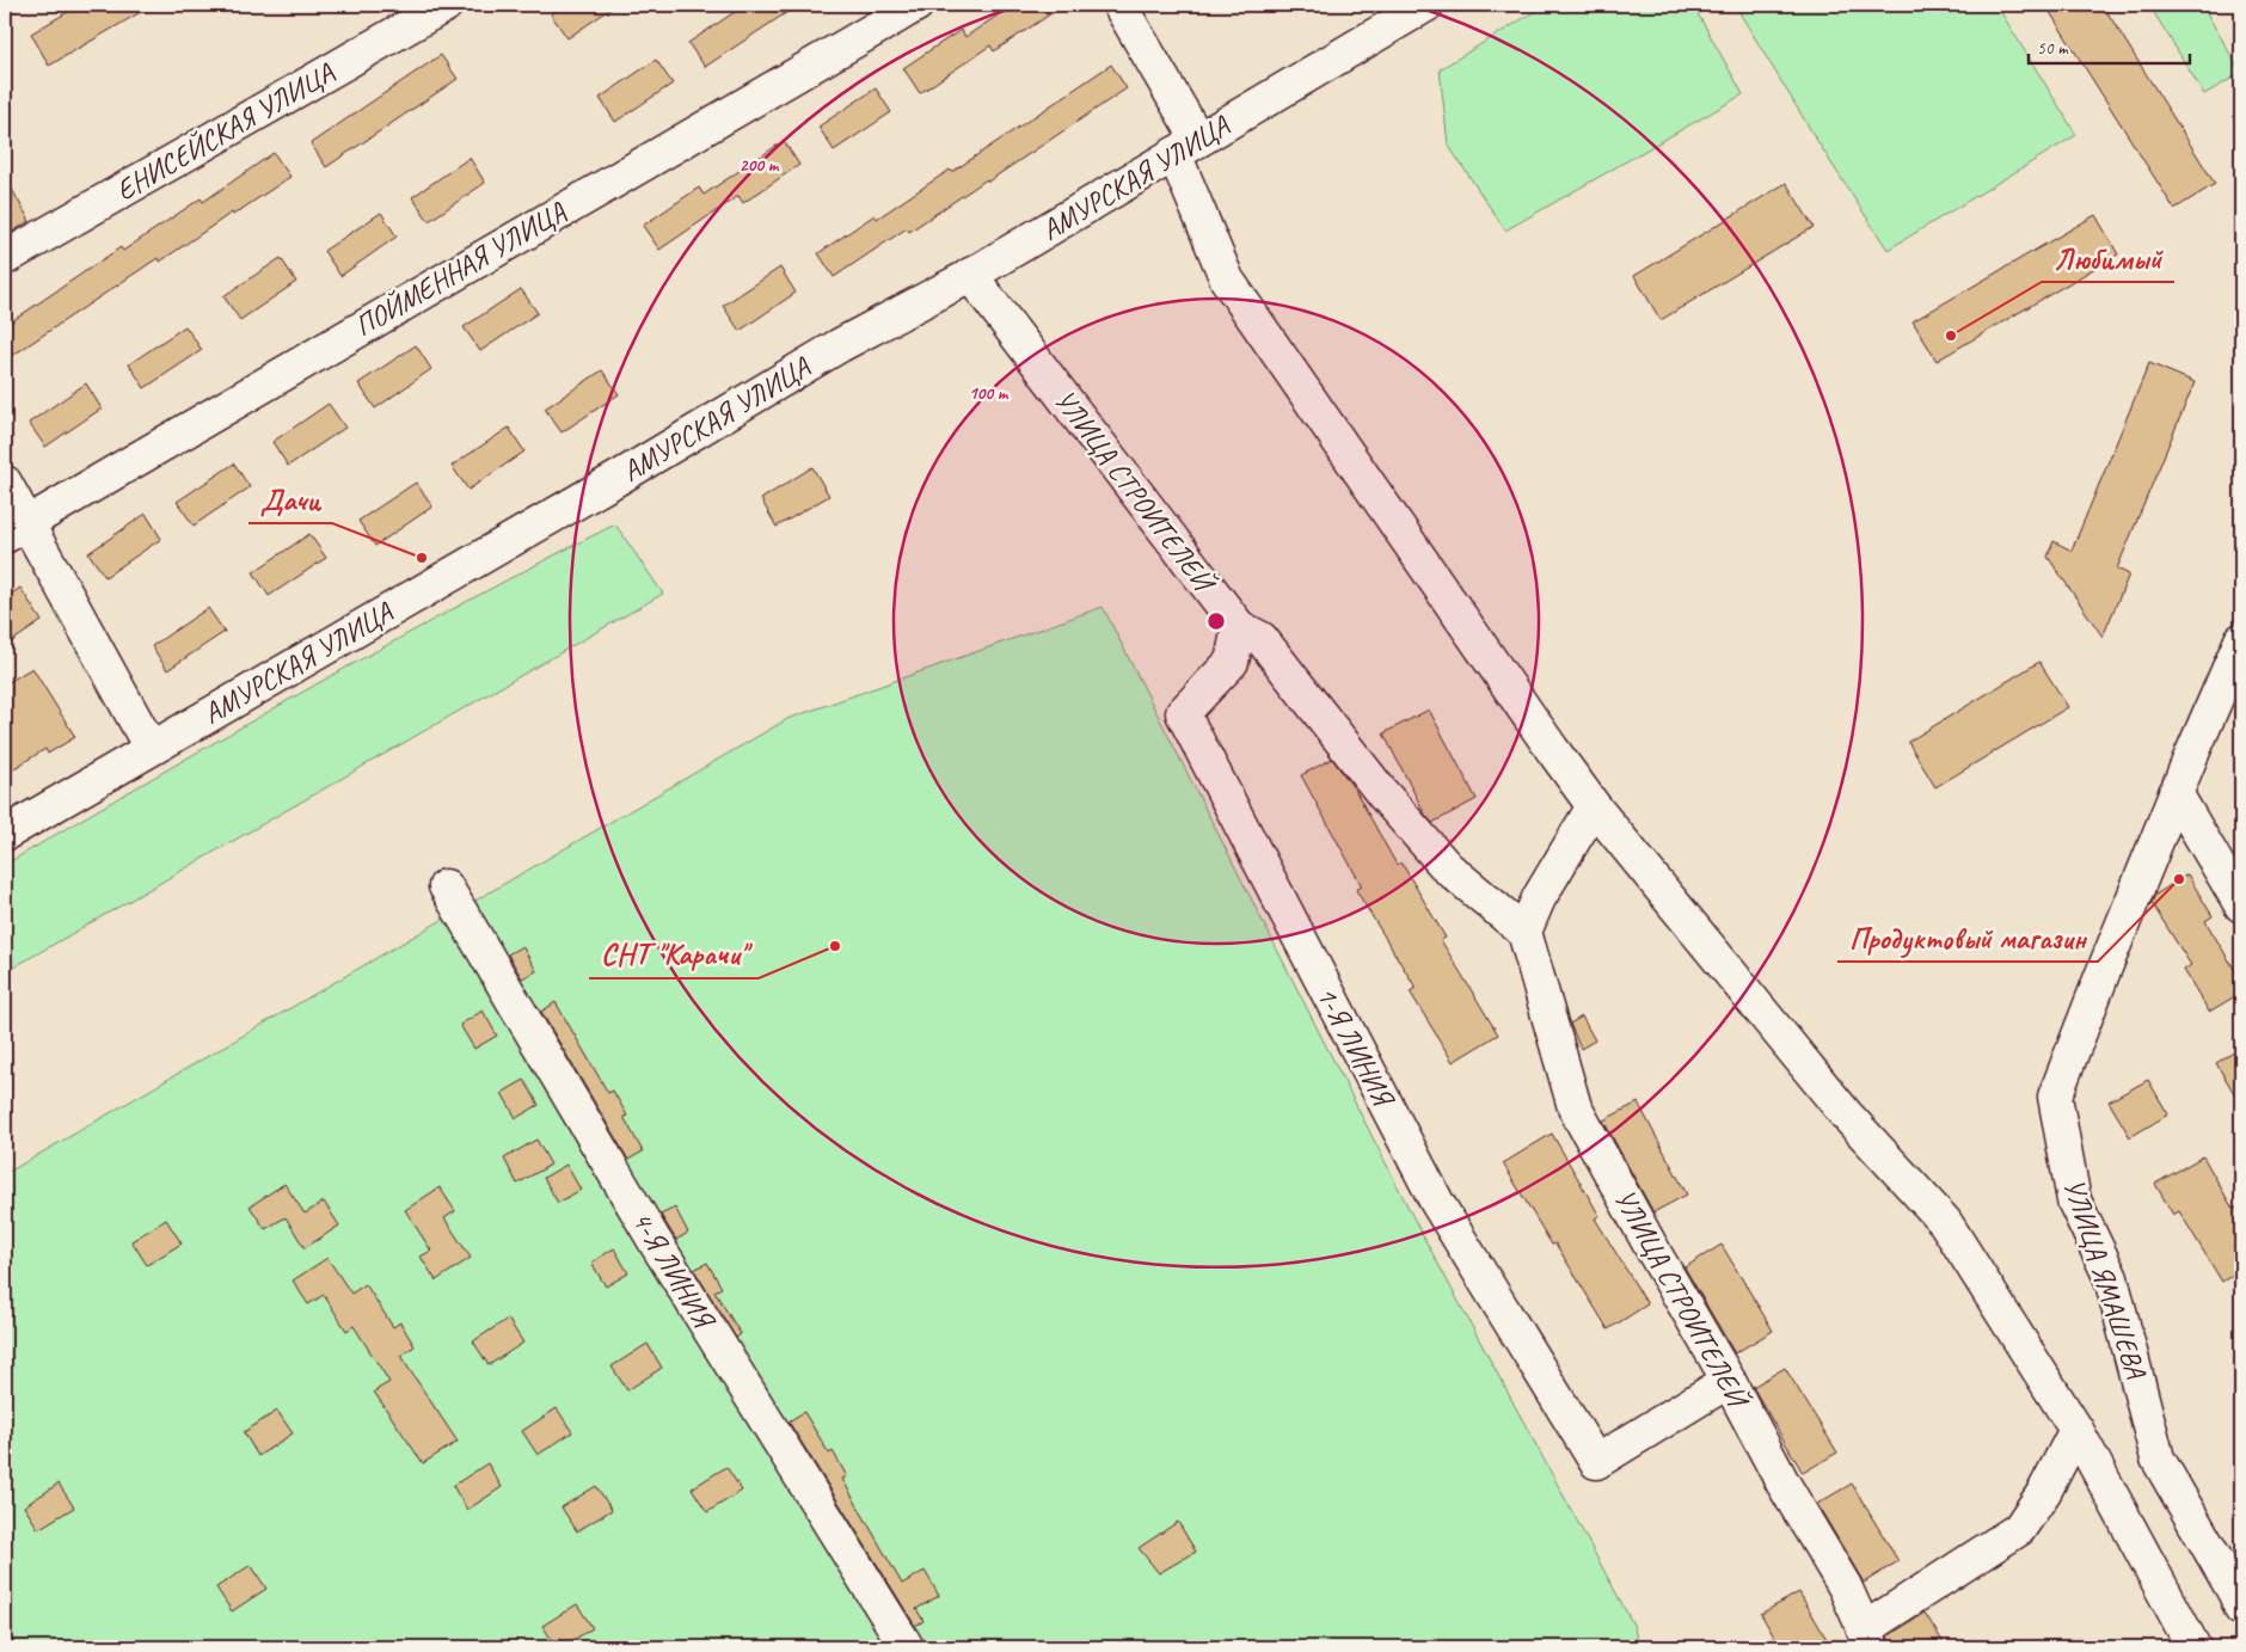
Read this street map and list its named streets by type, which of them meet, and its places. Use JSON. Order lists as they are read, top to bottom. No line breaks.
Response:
{"streets":{"street":["ЕНИСЕЙСКАЯ УЛИЦА","АМУРСКАЯ УЛИЦА","ПОЙМЕННАЯ УЛИЦА","УЛИЦА СТРОИТЕЛЕЙ","1-Я ЛИНИЯ","4-Я ЛИНИЯ","УЛИЦА ЯМАШЕВА"]},"crossings":[["АМУРСКАЯ УЛИЦА","УЛИЦА СТРОИТЕЛЕЙ"],["УЛИЦА СТРОИТЕЛЕЙ","1-Я ЛИНИЯ"]],"places":["Любимый","Дачи","Продуктовый магазин","СНТ \"Карачи\""],"scale_bar":"50 m","rings":["200 m","100 m"]}
